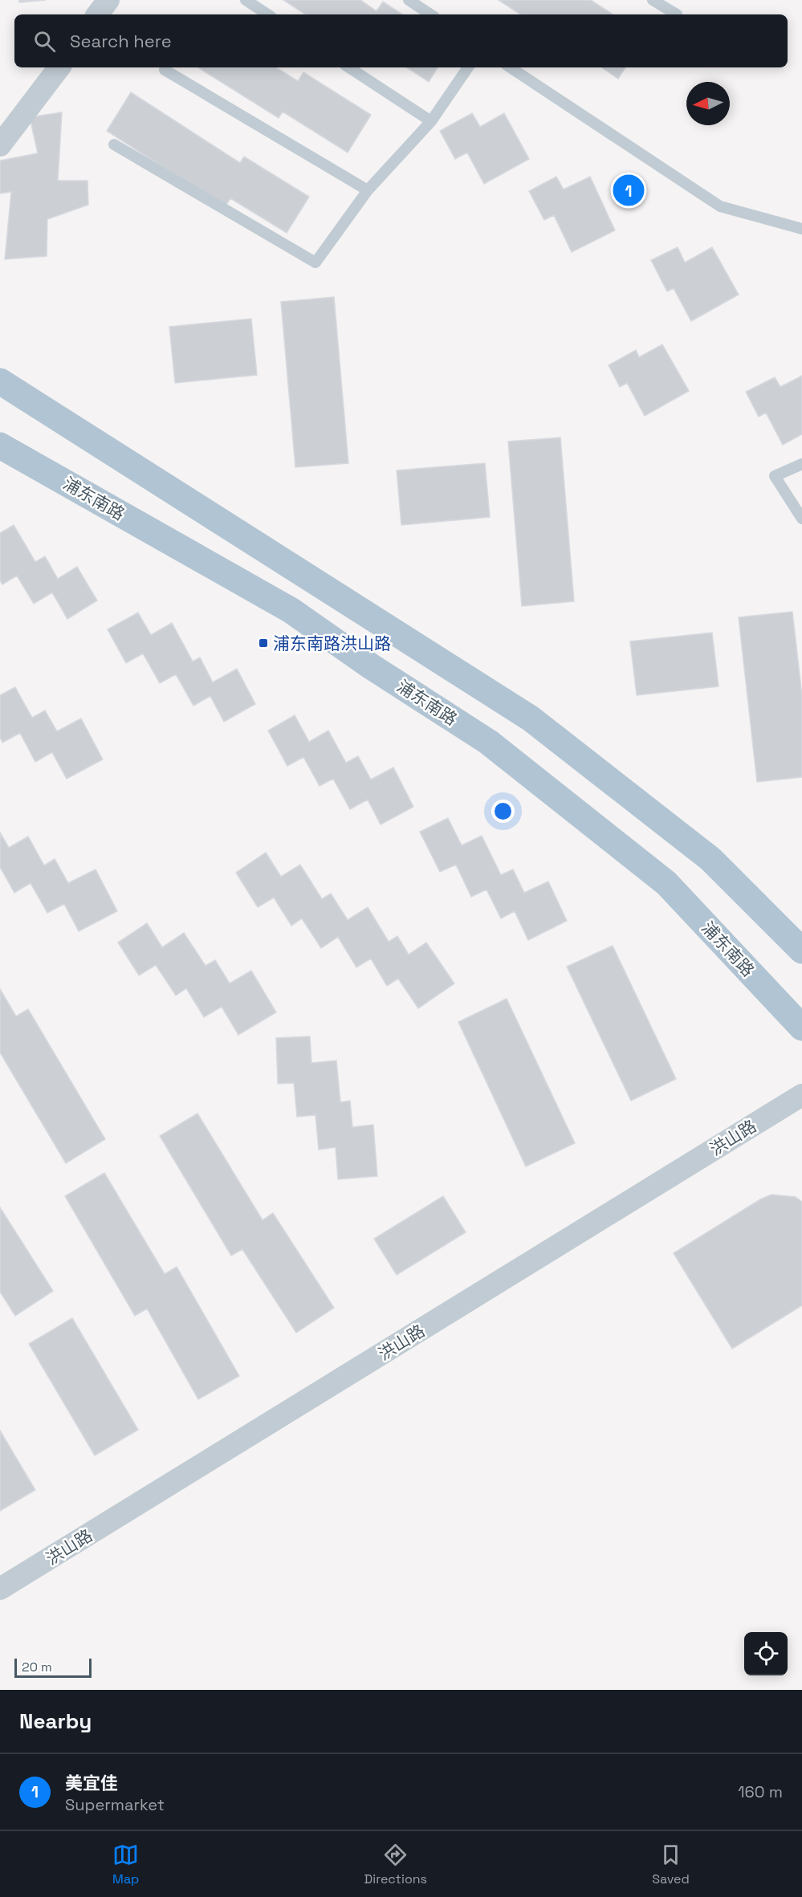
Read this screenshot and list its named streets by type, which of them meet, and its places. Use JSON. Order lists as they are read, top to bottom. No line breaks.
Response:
{"streets":{"main road":["浦东南路"],"street":["洪山路"]},"places":{"transit":["浦东南路洪山路"]},"scale_bar":"20 m","north":"left","page":{"search":"Search here","pins":"1","scale":"20 m","heading":"Nearby","list":[{"mark":"1","name":"美宜佳","note":"Supermarket","value":"160 m"}],"nav":["Map","Directions","Saved"]}}
